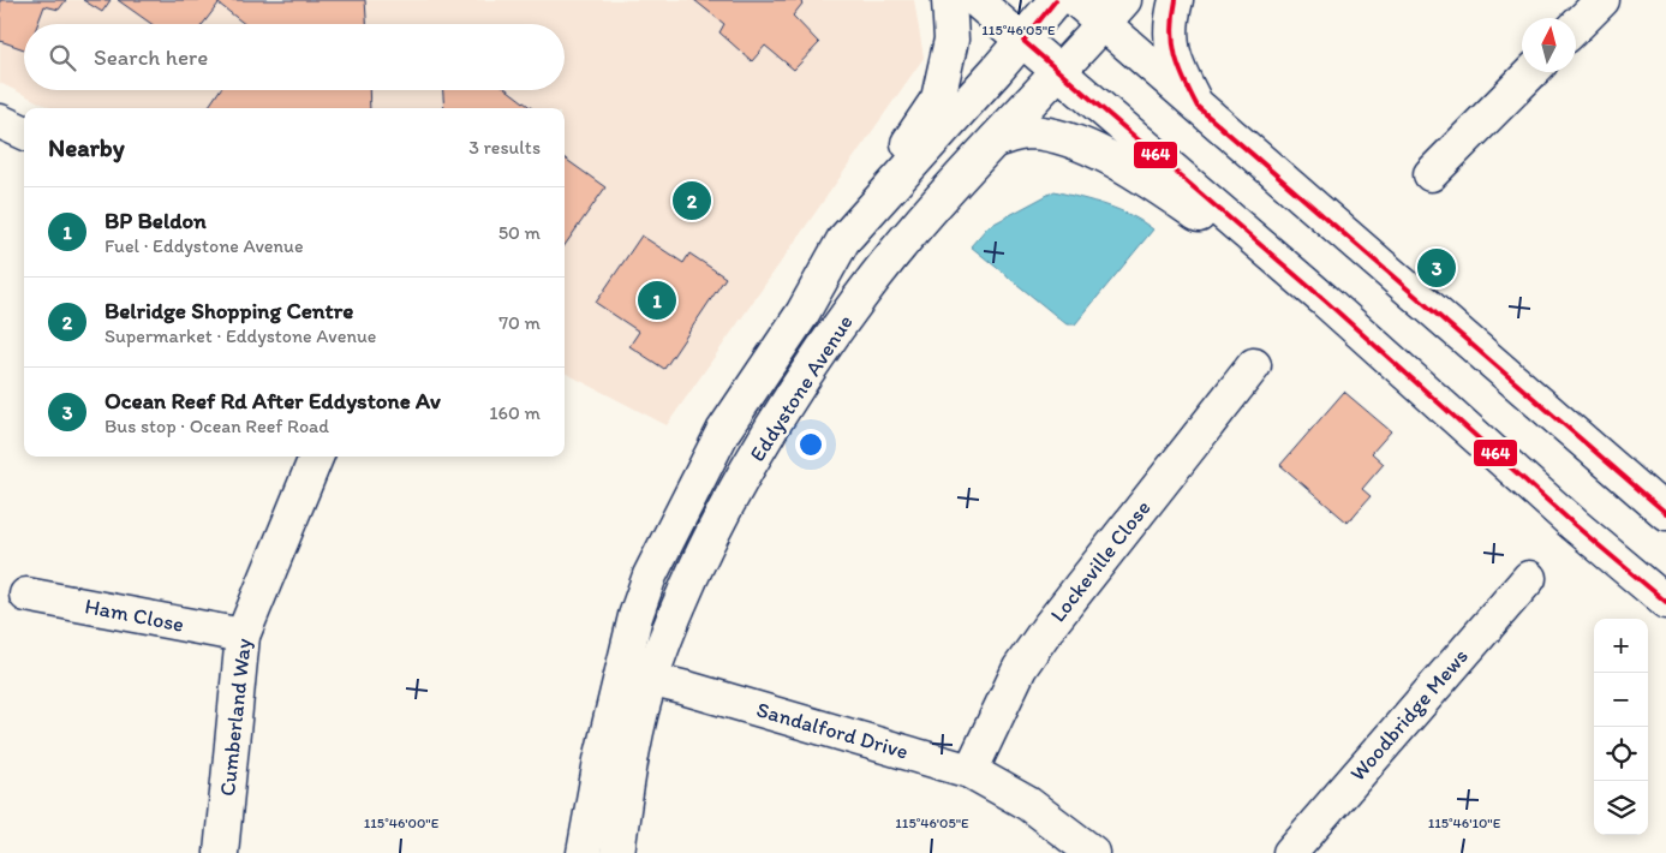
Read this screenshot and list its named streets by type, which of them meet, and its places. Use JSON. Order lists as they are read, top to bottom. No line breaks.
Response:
{"streets":{"main road":["Eddystone Avenue","Lockeville Close","Ham Close","Woodbridge Mews","Cumberland Way","Sandalford Drive"]},"crossings":[["Eddystone Avenue","Sandalford Drive"],["Lockeville Close","Sandalford Drive"],["Ham Close","Cumberland Way"]],"lines":["transit line 464"],"north":"top","page":{"search":"Search here","heading":["Nearby","3 results"],"pins":["2","3","1"],"list":[{"mark":"1","name":"BP Beldon","note":"Fuel · Eddystone Avenue","value":"50 m"},{"mark":"2","name":"Belridge Shopping Centre","note":"Supermarket · Eddystone Avenue","value":"70 m"},{"mark":"3","name":"Ocean Reef Rd After Eddystone Av","note":"Bus stop · Ocean Reef Road","value":"160 m"}],"map_buttons":["+","−"]},"coordinates":["115°46'05\"E","115°46'00\"E","115°46'10\"E"]}
